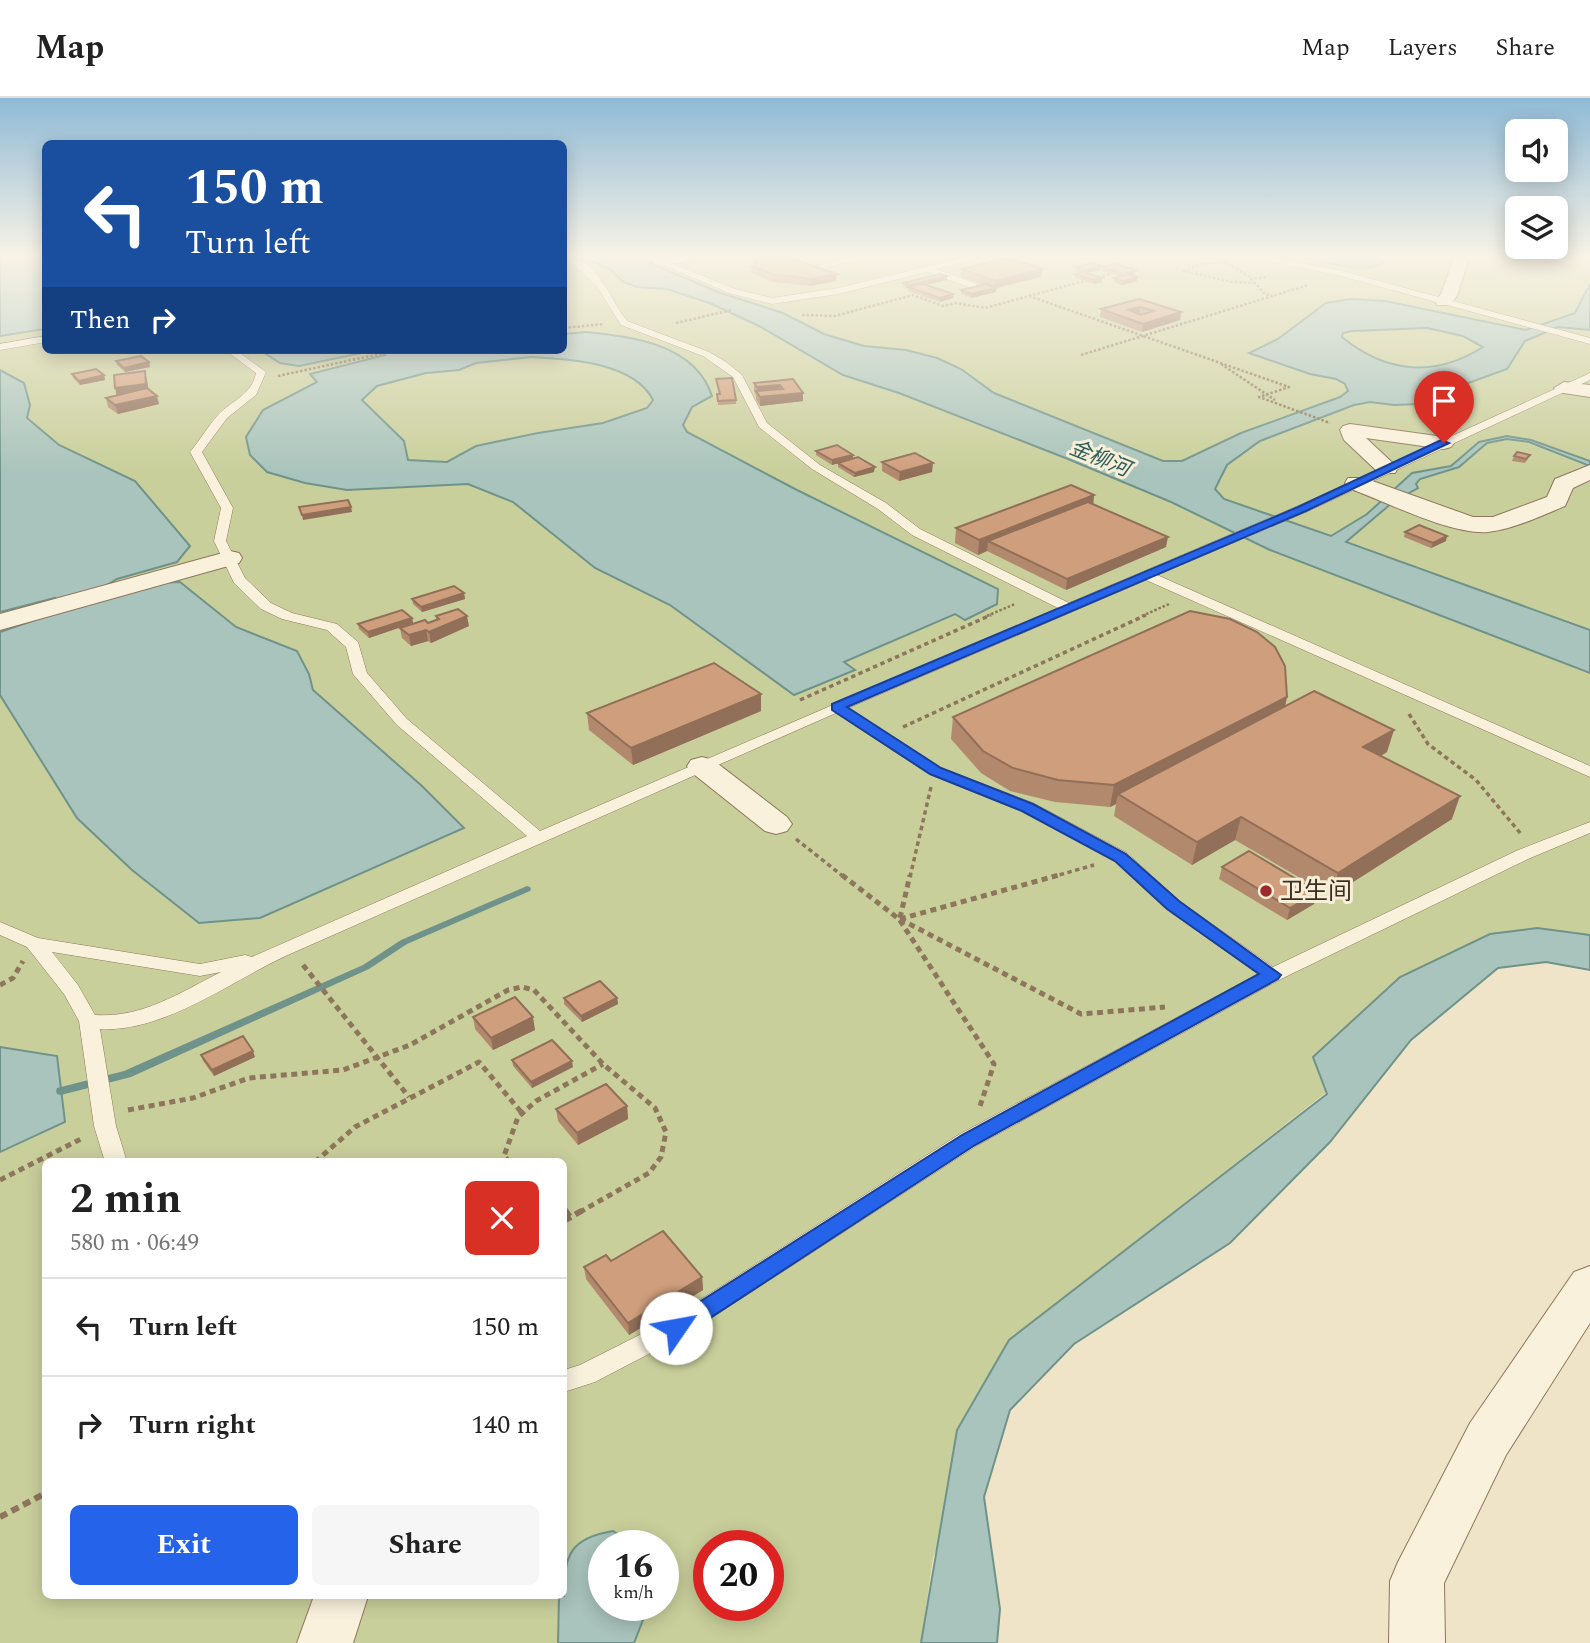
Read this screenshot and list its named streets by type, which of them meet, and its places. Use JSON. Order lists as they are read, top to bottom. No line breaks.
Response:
{"water":["金柳河"],"places":["卫生间"],"page":{"header":"Map","nav":["Map","Layers","Share"],"turn":["150 m","Turn left"],"then":"Then","heading":["2 min","580 m · 06:49"],"list":[{"name":"Turn left","value":"150 m"},{"name":"Turn right","value":"140 m"}],"buttons":["Exit","Share"],"speed":"16 km/h","limit":"20"}}
